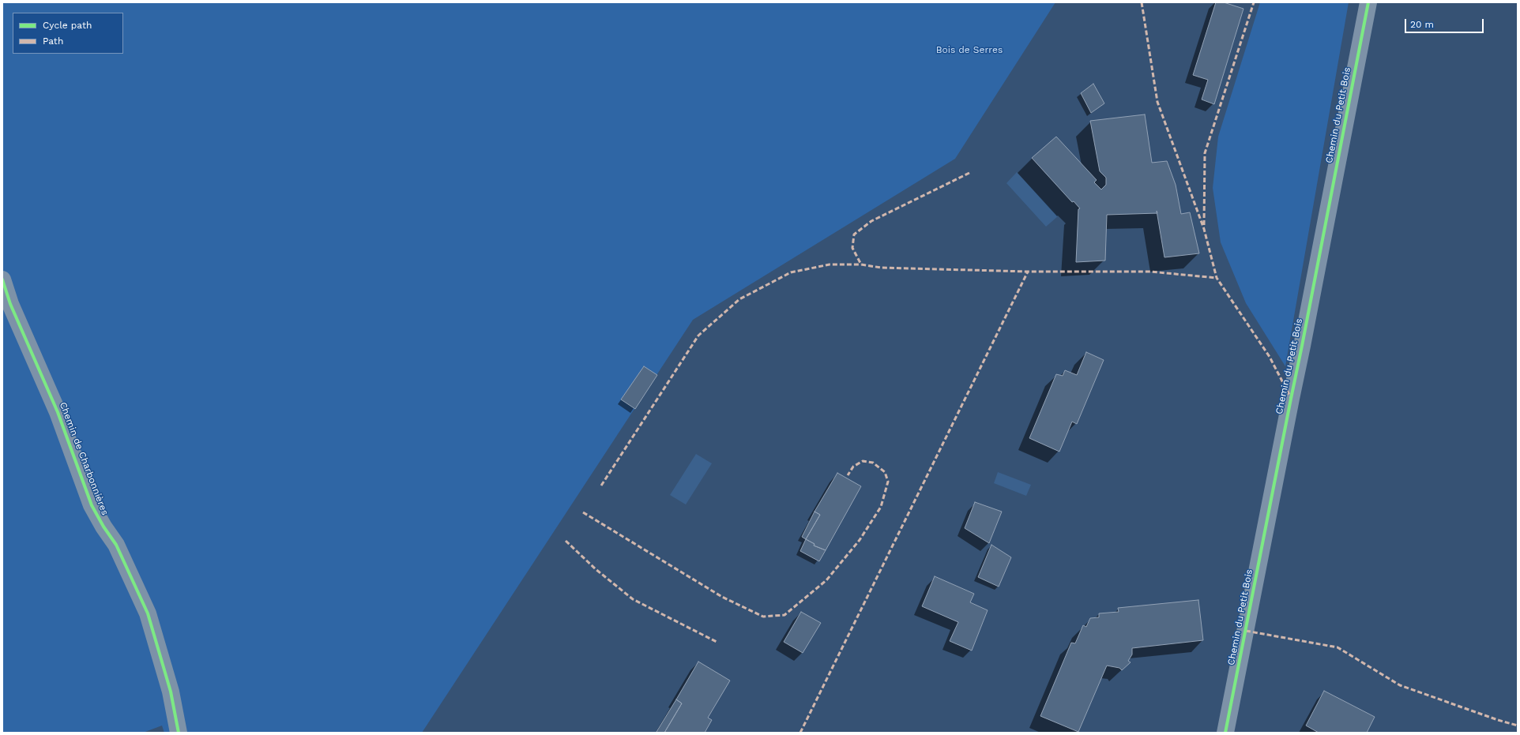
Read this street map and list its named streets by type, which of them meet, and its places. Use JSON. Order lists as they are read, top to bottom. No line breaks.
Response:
{"streets":{"street":["Chemin du Petit Bois","Chemin de Charbonnières"]},"parks":["Bois de Serres"],"legend":["Cycle path","Path"],"scale_bar":"20 m"}
